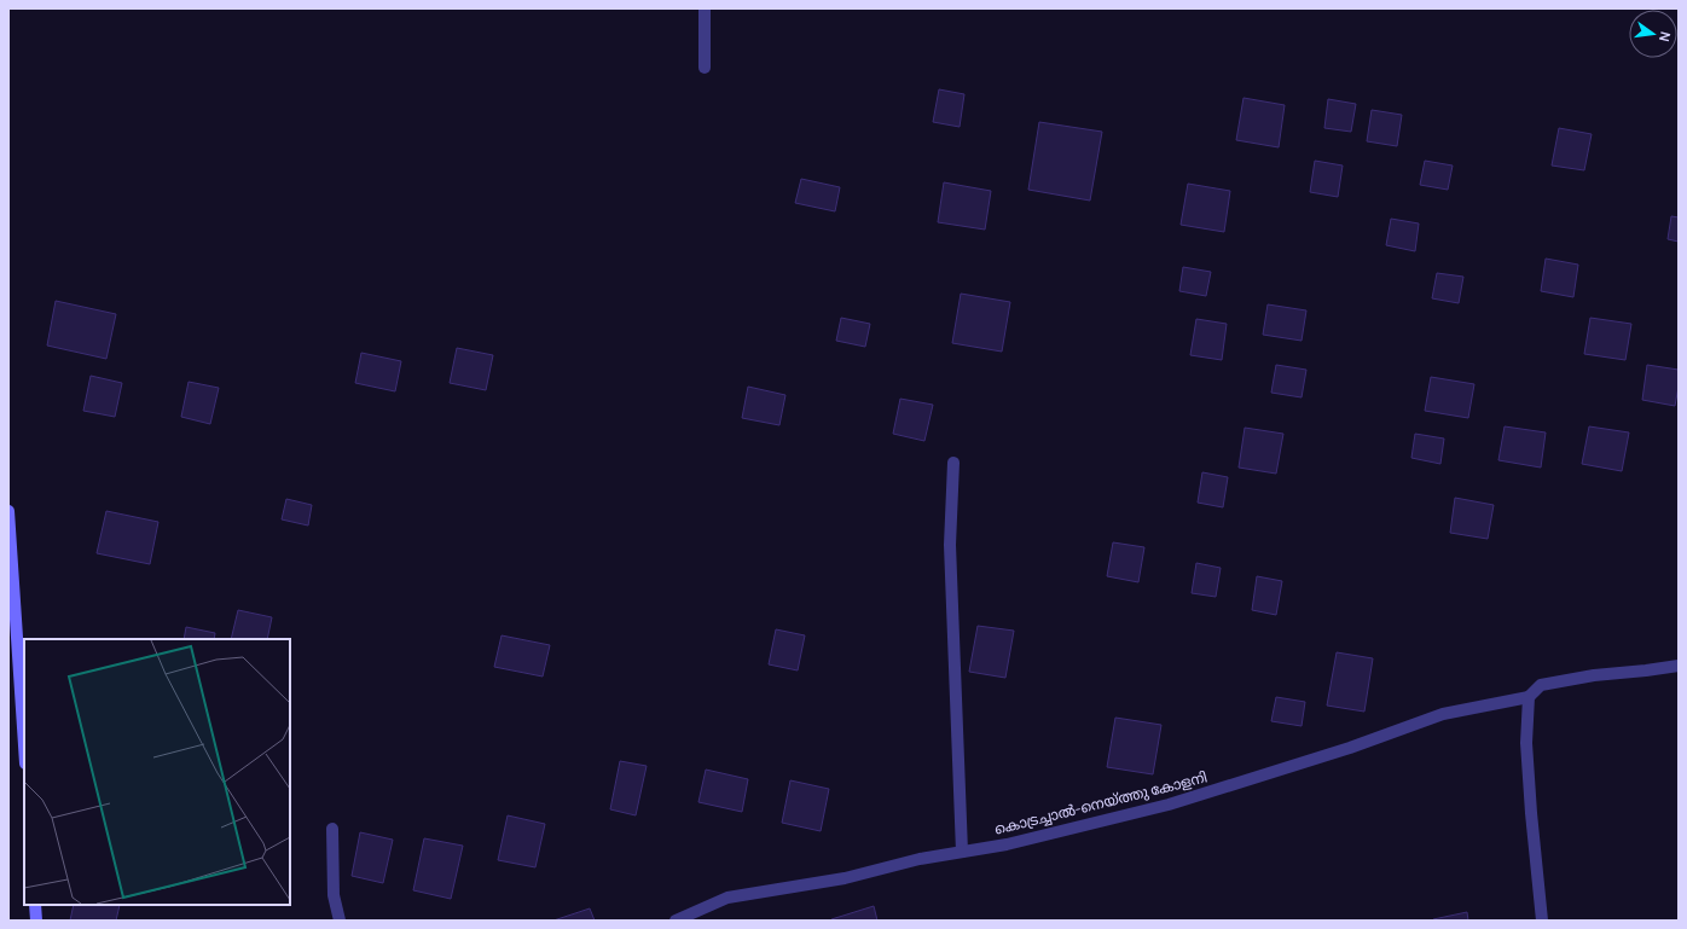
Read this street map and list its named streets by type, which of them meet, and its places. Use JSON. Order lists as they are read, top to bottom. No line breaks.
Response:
{"streets":{"street":["കൊട്രച്ചാൽ-നെയ്ത്തു കോളനി"]},"north":"right"}
